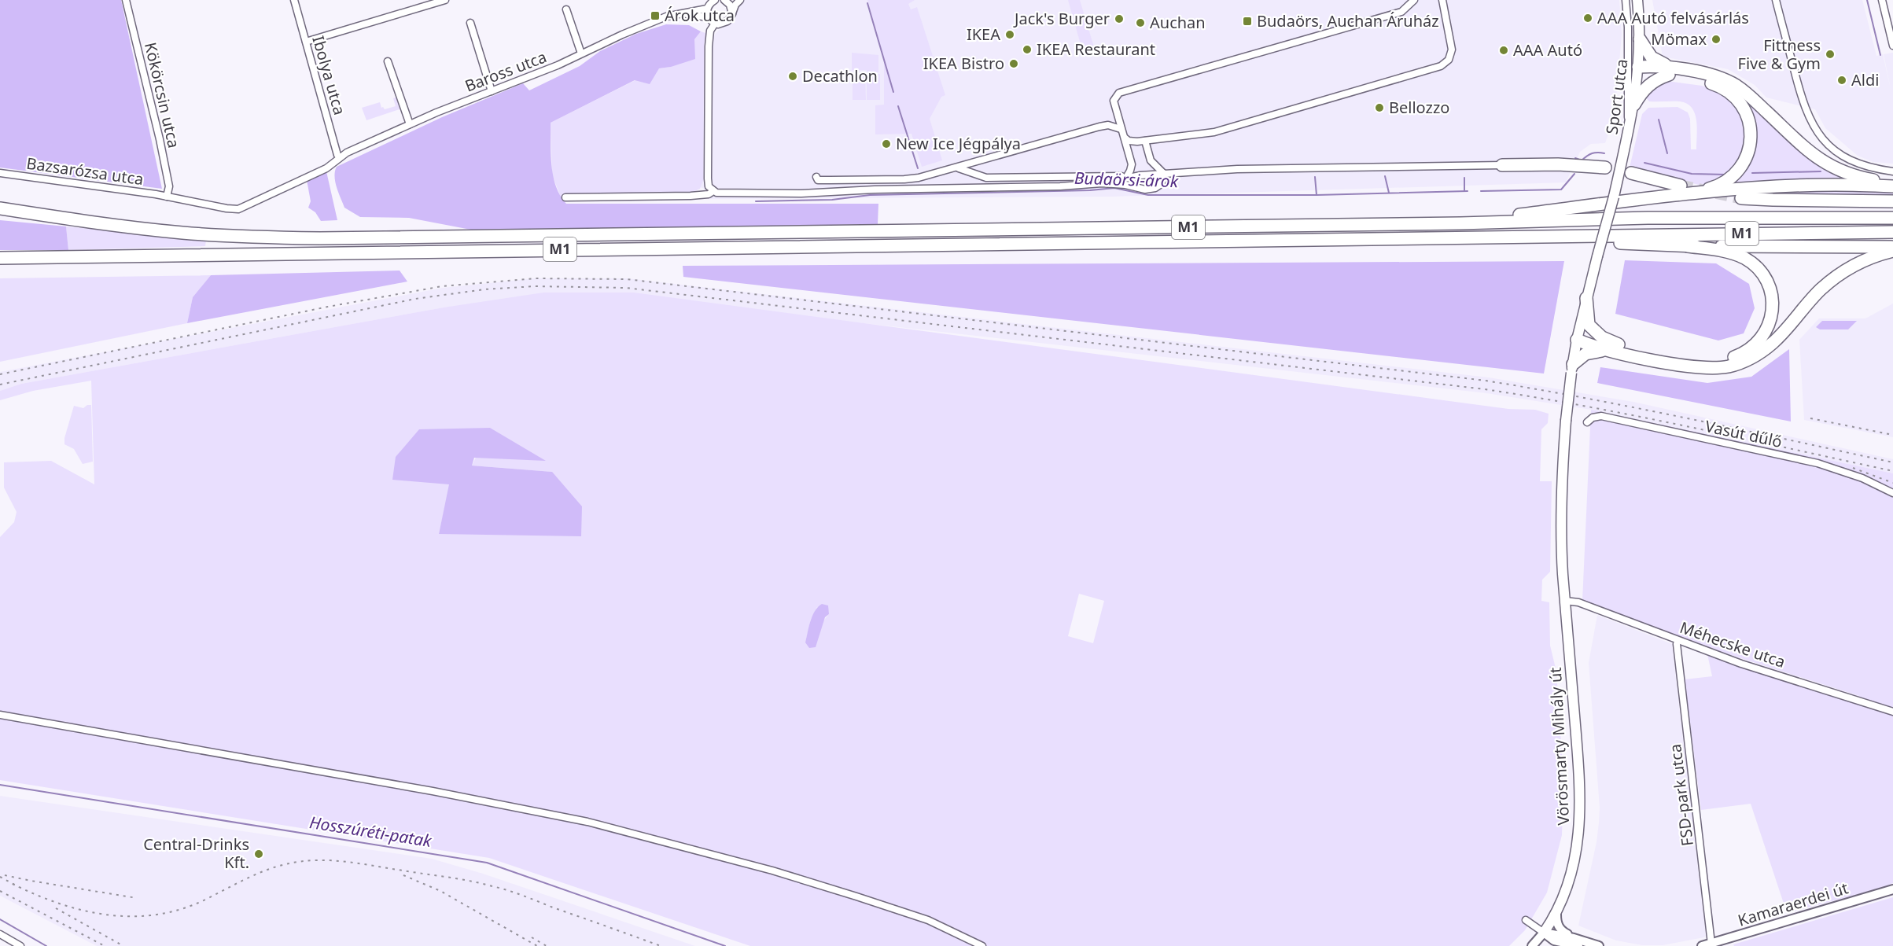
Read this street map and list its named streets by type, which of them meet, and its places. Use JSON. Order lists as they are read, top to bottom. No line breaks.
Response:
{"streets":{"highway":["M1"],"main road":["Sport utca","Vörösmarty Mihály út"],"street":["Baross utca","Ibolya utca","Kökörcsin utca","Bazsarózsa utca","Vasút dűlő","Méhecske utca","FSD-park utca","Kamaraerdei út"]},"crossings":[["Baross utca","Ibolya utca"],["Baross utca","Bazsarózsa utca"],["Ibolya utca","Bazsarózsa utca"],["Kökörcsin utca","Bazsarózsa utca"],["Sport utca","Vörösmarty Mihály út"],["Méhecske utca","Vörösmarty Mihály út"],["FSD-park utca","Kamaraerdei út"]],"water":["Budaörsi-árok","Hosszúréti-patak"],"places":{"transit":["Árok utca","Budaörs, Auchan Áruház"],"other":["AAA Autó felvásárlás","Jack's Burger","Auchan","IKEA","Mömax","IKEA Restaurant","AAA Autó","Fittness Five & Gym","IKEA Bistro","Decathlon","Aldi","Bellozzo","New Ice Jégpálya","Central-Drinks Kft."]}}
